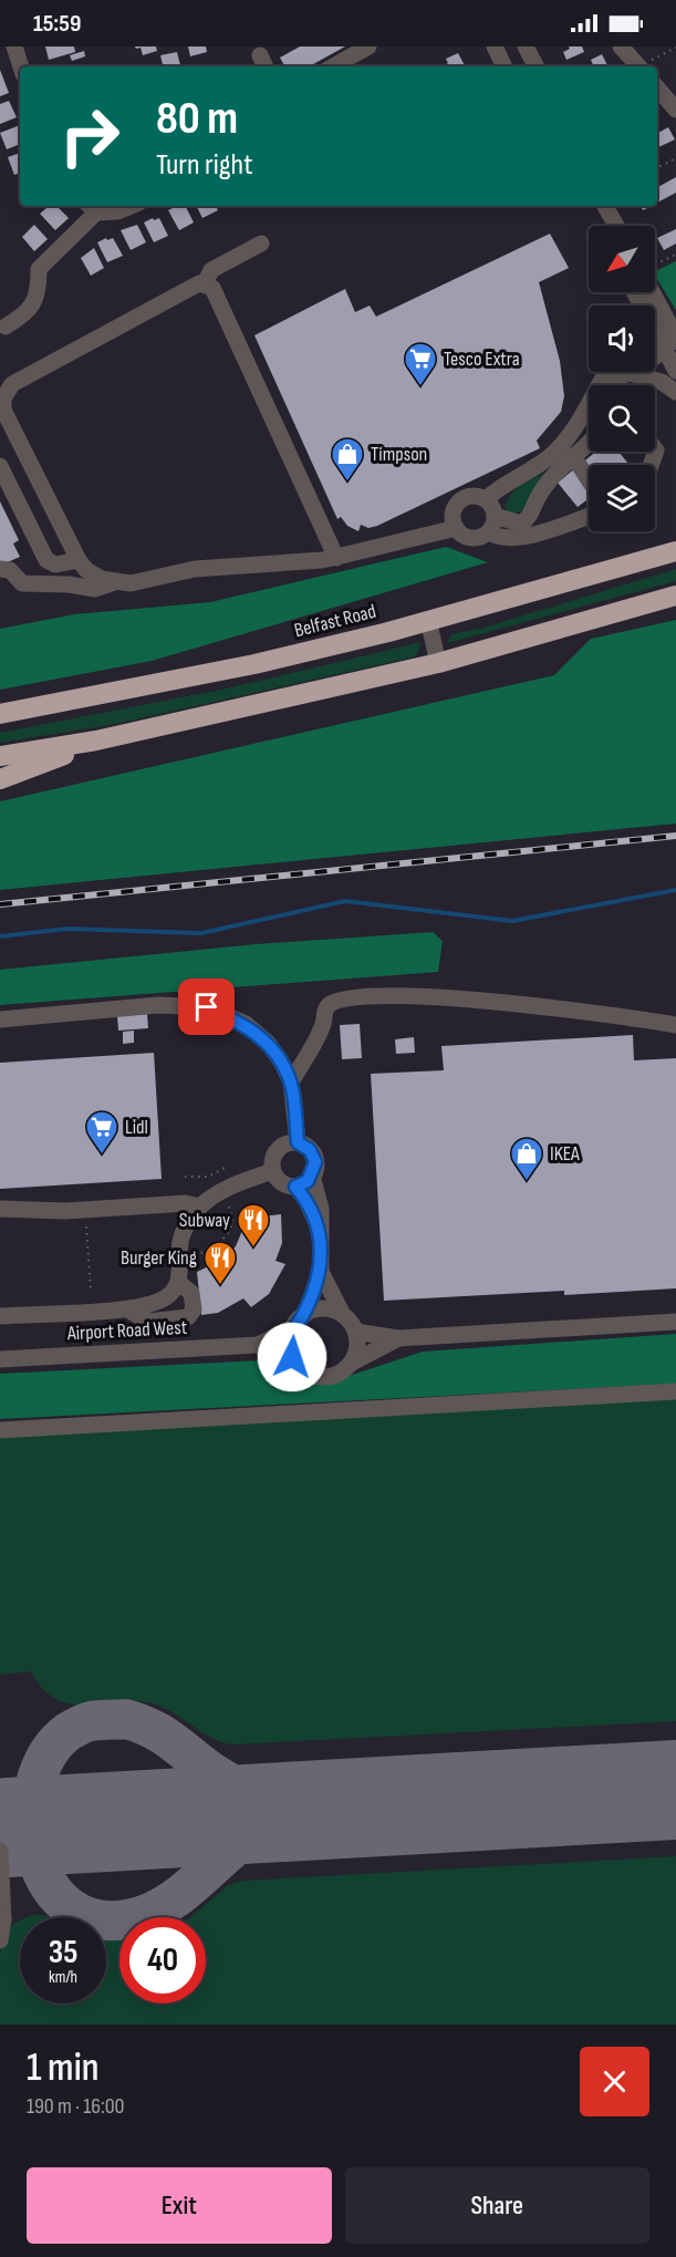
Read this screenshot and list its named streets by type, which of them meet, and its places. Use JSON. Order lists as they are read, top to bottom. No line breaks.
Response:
{"streets":{"highway":["Belfast Road"],"street":["Airport Road West"]},"places":{"supermarket":["Tesco Extra","Lidl"],"shop":["Timpson","IKEA"],"restaurant":["Subway","Burger King"]},"north":"bottom left","page":{"status":"15:59","turn":["80 m","Turn right"],"speed":"35 km/h","limit":"40","heading":["1 min","190 m · 16:00"],"buttons":["Exit","Share"]}}
